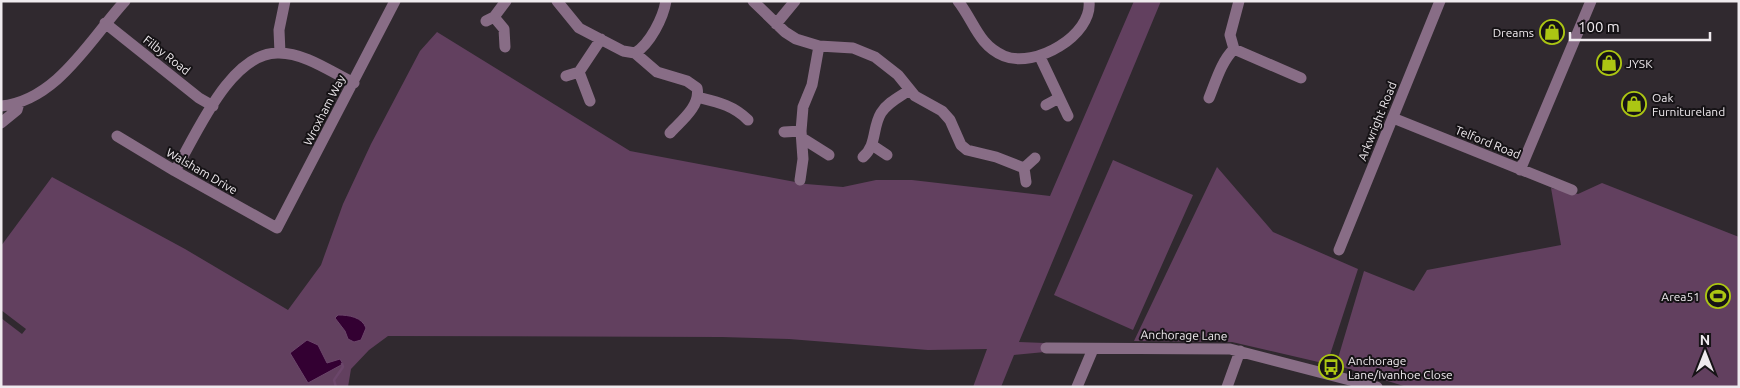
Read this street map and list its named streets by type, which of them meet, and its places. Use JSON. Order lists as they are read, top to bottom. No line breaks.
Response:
{"streets":{"street":["Filby Road","Wroxham Way","Arkwright Road","Telford Road","Walsham Drive","Anchorage Lane"]},"crossings":[["Wroxham Way","Walsham Drive"],["Arkwright Road","Telford Road"]],"places":{"shop":["Dreams","JYSK","Oak Furnitureland"],"sports":["Area51"],"bus stop":["Anchorage Lane/Ivanhoe Close"]},"scale_bar":"100 m","north":"top"}
